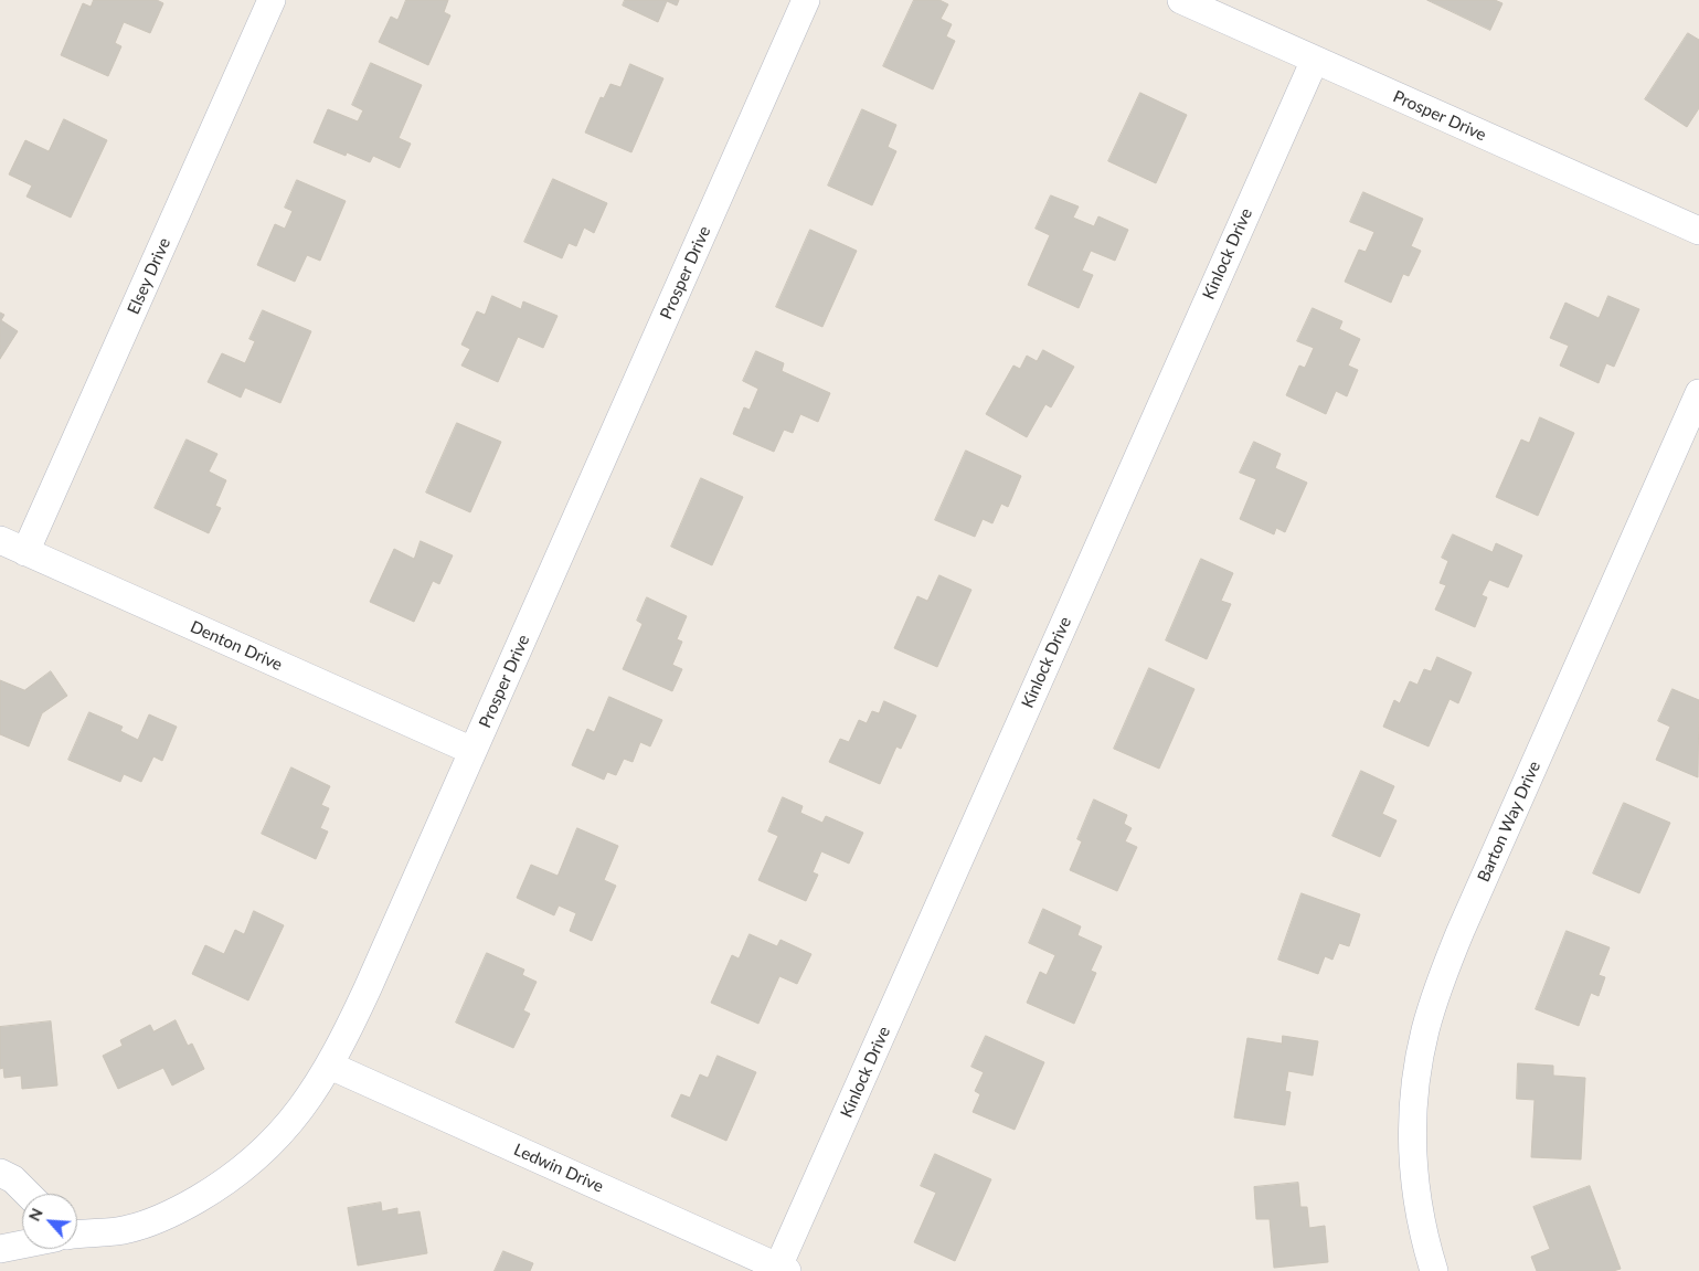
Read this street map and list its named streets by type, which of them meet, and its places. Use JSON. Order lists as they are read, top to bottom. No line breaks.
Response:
{"streets":{"street":["Prosper Drive","Kinlock Drive","Elsey Drive","Denton Drive","Barton Way Drive","Ledwin Drive"]},"crossings":[["Prosper Drive","Kinlock Drive"],["Prosper Drive","Denton Drive"],["Prosper Drive","Ledwin Drive"],["Kinlock Drive","Ledwin Drive"],["Elsey Drive","Denton Drive"]],"north":"top left"}
